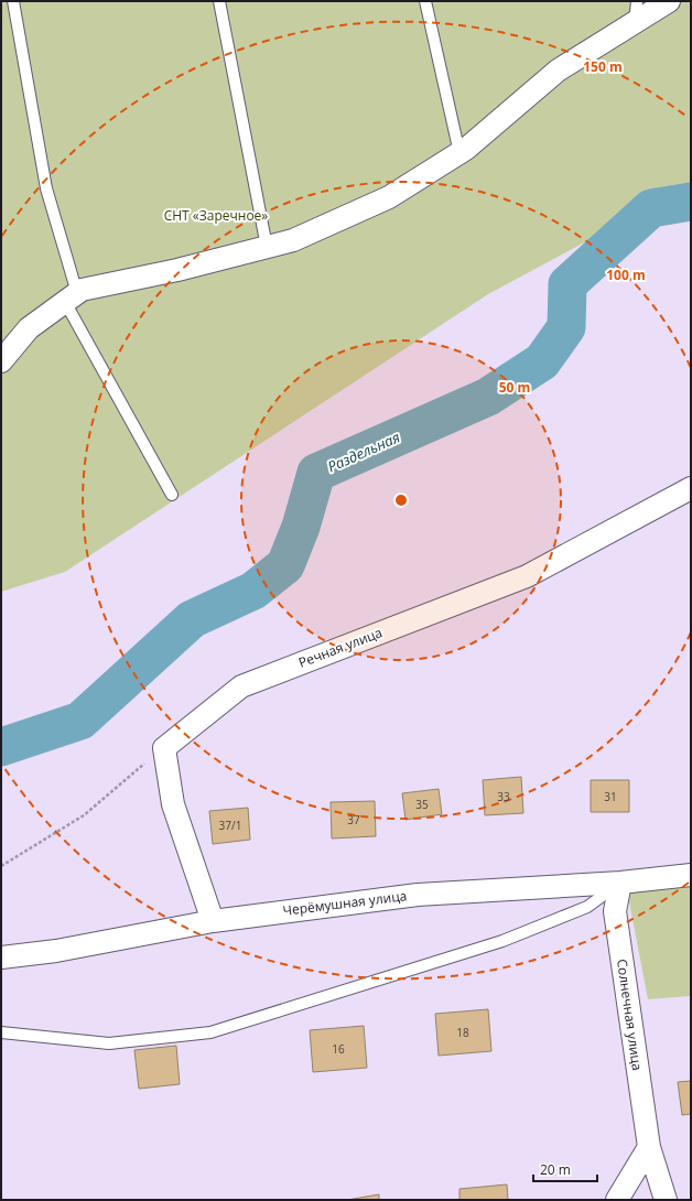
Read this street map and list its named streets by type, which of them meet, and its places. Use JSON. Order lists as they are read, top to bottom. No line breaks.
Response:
{"streets":{"street":["Речная улица","Черёмушная улица","Солнечная улица"]},"crossings":[["Черёмушная улица","Солнечная улица"]],"water":["Раздельная"],"parks":["СНТ «Заречное»"],"house_numbers":["33","31","35","37","37/1","18","16"],"scale_bar":"20 m","rings":["150 m","100 m","50 m"]}
